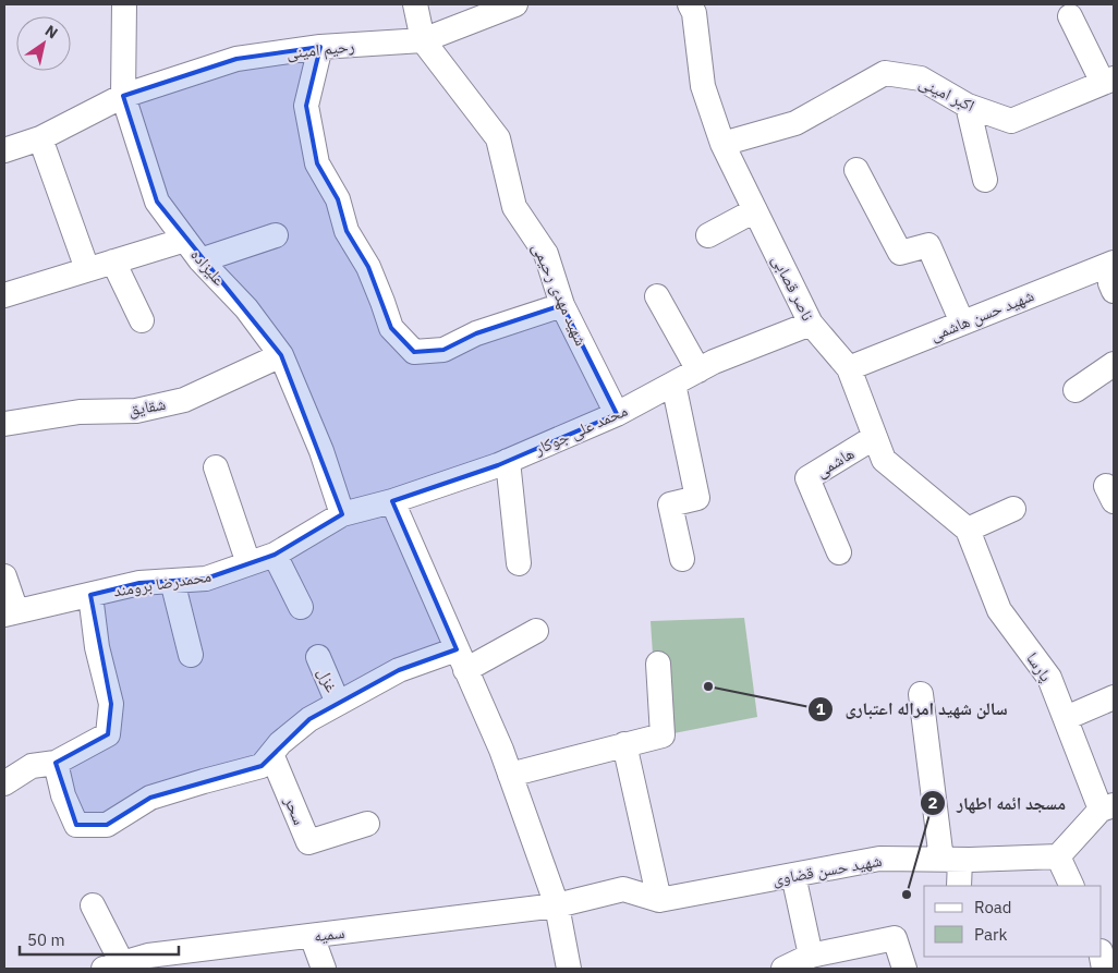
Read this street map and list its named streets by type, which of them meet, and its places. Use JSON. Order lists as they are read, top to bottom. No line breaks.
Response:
{"streets":{"street":["رحیم امینی","اکبر امینی","علیزاده","ناصر قصابی","شهید مهدی رحیمی","شهید حسن هاشمی","شقایق","محمد علی جوکار","هاشمی","محمدرضا برومند","پارسا","غزل","سحر","شهید حسن قضاوی","سمیه"]},"crossings":[["رحیم امینی","علیزاده"],["رحیم امینی","شهید مهدی رحیمی"],["اکبر امینی","ناصر قصابی"],["علیزاده","شقایق"],["علیزاده","محمد علی جوکار"],["علیزاده","محمدرضا برومند"],["ناصر قصابی","شهید حسن هاشمی"],["ناصر قصابی","محمد علی جوکار"],["ناصر قصابی","هاشمی"],["ناصر قصابی","پارسا"],["شهید مهدی رحیمی","محمد علی جوکار"],["محمد علی جوکار","محمدرضا برومند"],["شهید حسن قضاوی","سمیه"]],"places":["سالن شهید امراله اعتباری","مسجد ائمه اطهار"],"legend":["Road","Park"],"scale_bar":"50 m","north":"top right"}
